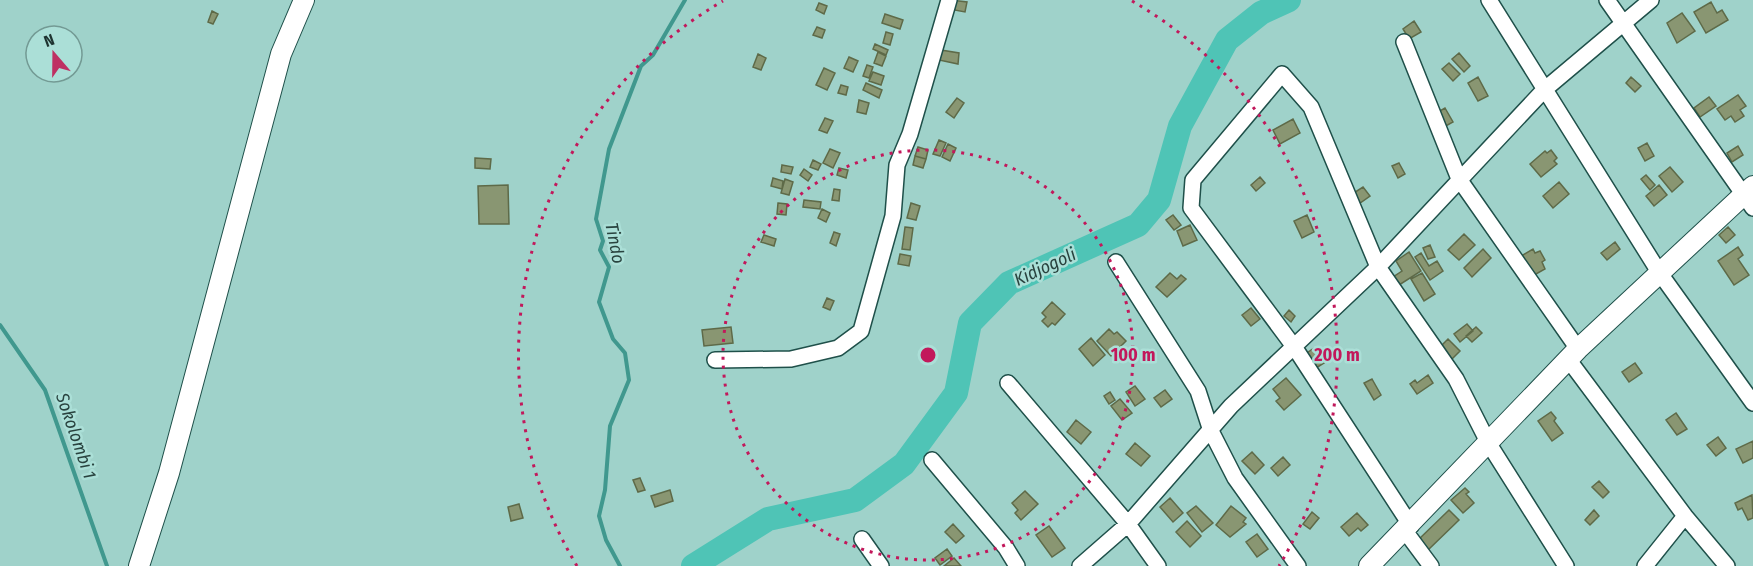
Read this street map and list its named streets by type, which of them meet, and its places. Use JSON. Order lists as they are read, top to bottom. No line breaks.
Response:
{"water":["Tindo","Kidjogoli","Sokolombi 1"],"north":"top","rings":["100 m","200 m"]}
